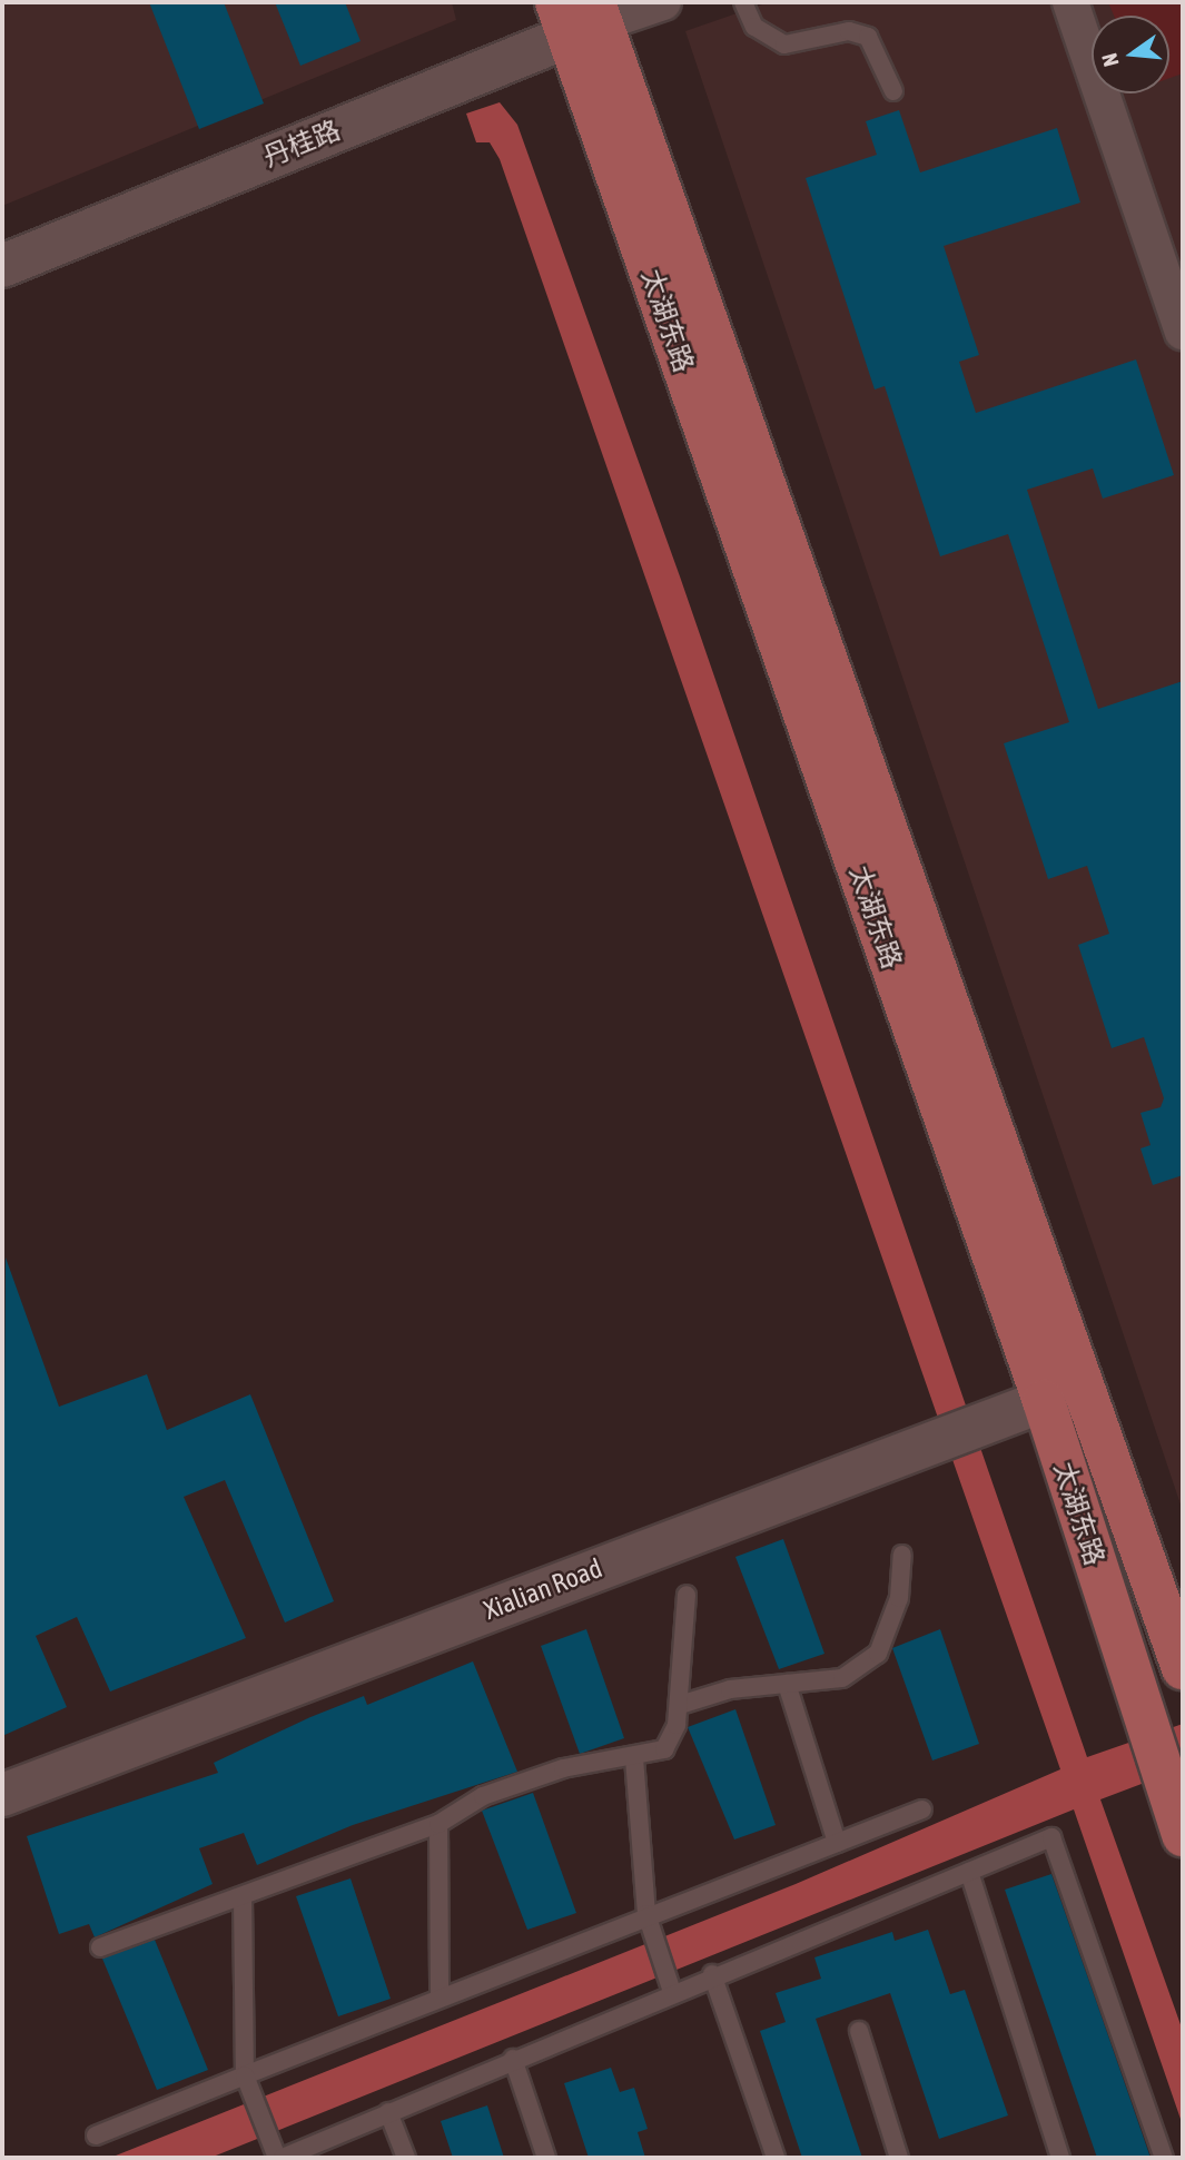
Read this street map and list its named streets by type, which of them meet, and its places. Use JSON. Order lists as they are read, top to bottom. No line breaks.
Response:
{"streets":{"main road":["太湖东路"],"street":["丹桂路","Xialian Road"]},"crossings":[["丹桂路","太湖东路"],["太湖东路","Xialian Road"]],"north":"left"}
